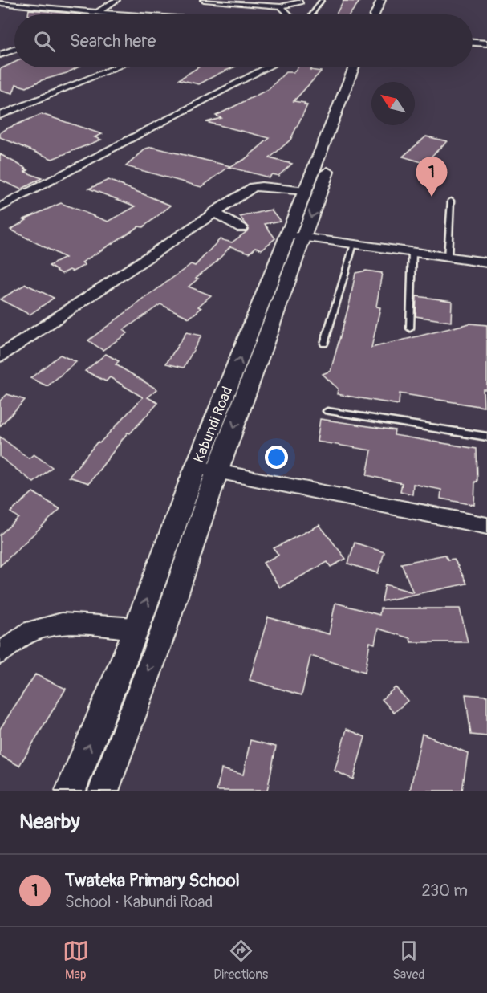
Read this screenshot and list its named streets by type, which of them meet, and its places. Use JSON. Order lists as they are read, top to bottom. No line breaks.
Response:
{"streets":{"street":["Kabundi Road"]},"north":"top left","page":{"search":"Search here","pins":"1","heading":"Nearby","list":[{"mark":"1","name":"Twateka Primary School","note":"School · Kabundi Road","value":"230 m"}],"nav":["Map","Directions","Saved"]}}
